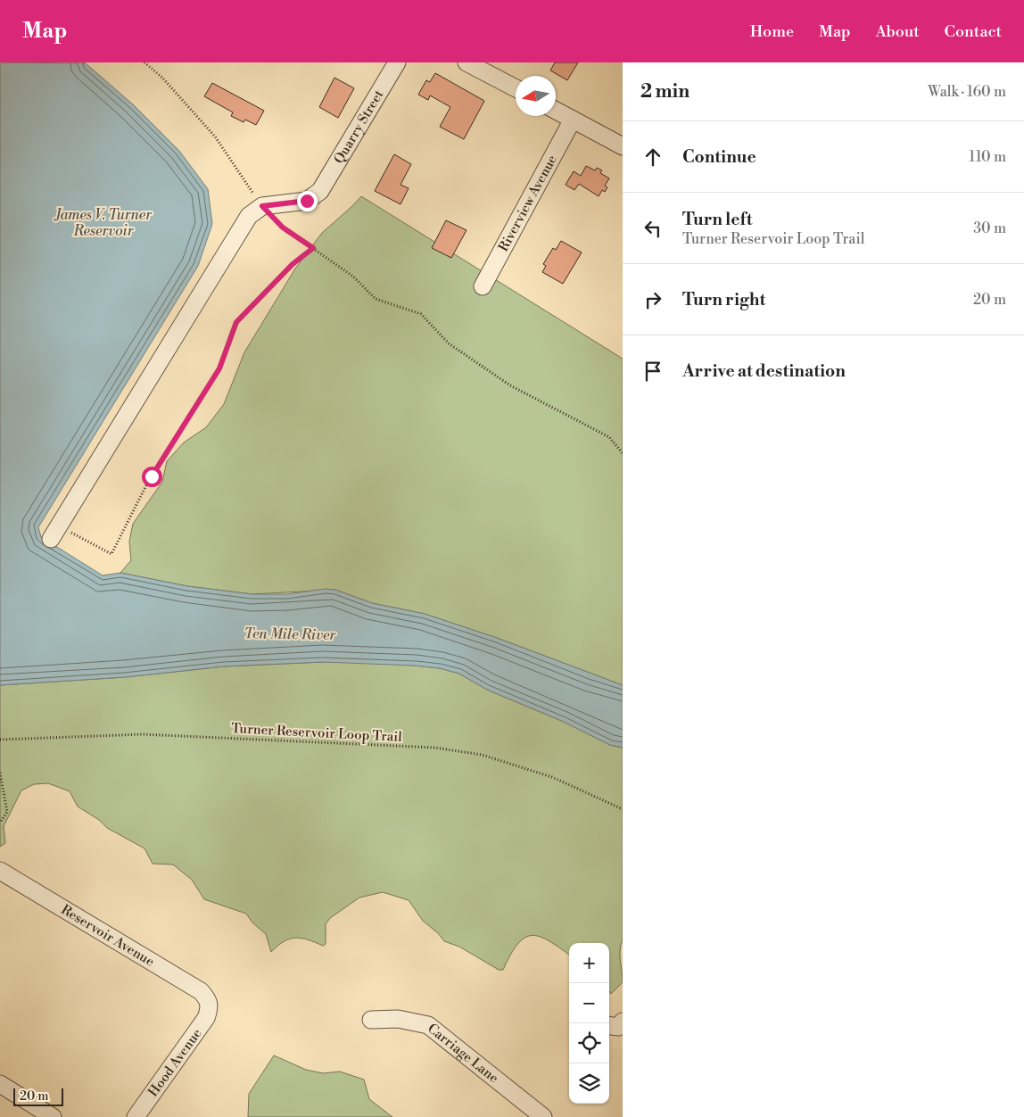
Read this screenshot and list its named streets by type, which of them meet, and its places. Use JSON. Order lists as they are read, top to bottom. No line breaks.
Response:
{"streets":{"street":["Quarry Street","Riverview Avenue","Reservoir Avenue","Carriage Lane","Hood Avenue"],"path":["Turner Reservoir Loop Trail"]},"crossings":[["Reservoir Avenue","Hood Avenue"]],"water":["James V. Turner Reservoir","Ten Mile River"],"scale_bar":"20 m","north":"left","page":{"header":"Map","nav":["Home","Map","About","Contact"],"heading":["2 min","Walk · 160 m"],"list":[["Continue","110 m"],["Turn left","Turner Reservoir Loop Trail","30 m"],["Turn right","20 m"],"Arrive at destination"],"map_buttons":["+","−"],"scale":"20 m"}}
